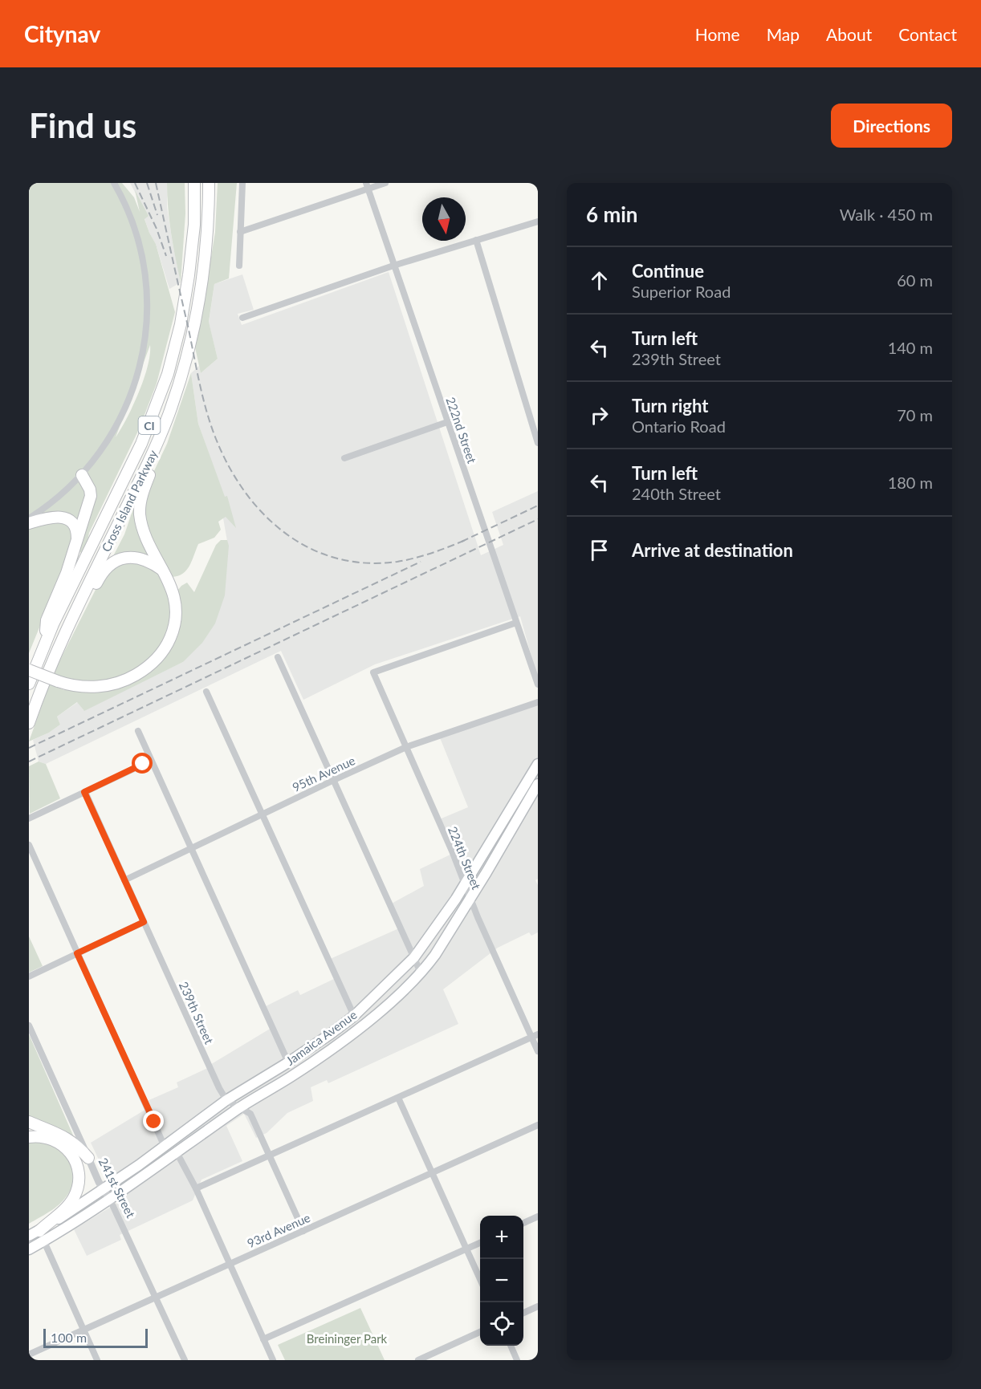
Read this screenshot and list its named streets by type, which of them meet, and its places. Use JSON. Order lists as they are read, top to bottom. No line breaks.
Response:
{"streets":{"highway":["CI","Cross Island Parkway"],"main road":["Jamaica Avenue"],"street":["222nd Street","95th Avenue","224th Street","239th Street","241st Street","93rd Avenue"]},"crossings":[["222nd Street","224th Street"],["95th Avenue","224th Street"],["95th Avenue","239th Street"],["224th Street","Jamaica Avenue"],["239th Street","Jamaica Avenue"],["239th Street","93rd Avenue"],["Jamaica Avenue","241st Street"],["241st Street","93rd Avenue"]],"parks":["Breininger Park"],"scale_bar":"100 m","north":"bottom","page":{"header":"Citynav","nav":["Home","Map","About","Contact"],"buttons":"Directions","title":"Find us","heading":["6 min","Walk · 450 m"],"list":[["Continue","Superior Road","60 m"],["Turn left","239th Street","140 m"],["Turn right","Ontario Road","70 m"],["Turn left","240th Street","180 m"],"Arrive at destination"],"map_buttons":["+","−"],"scale":"100 m"}}
